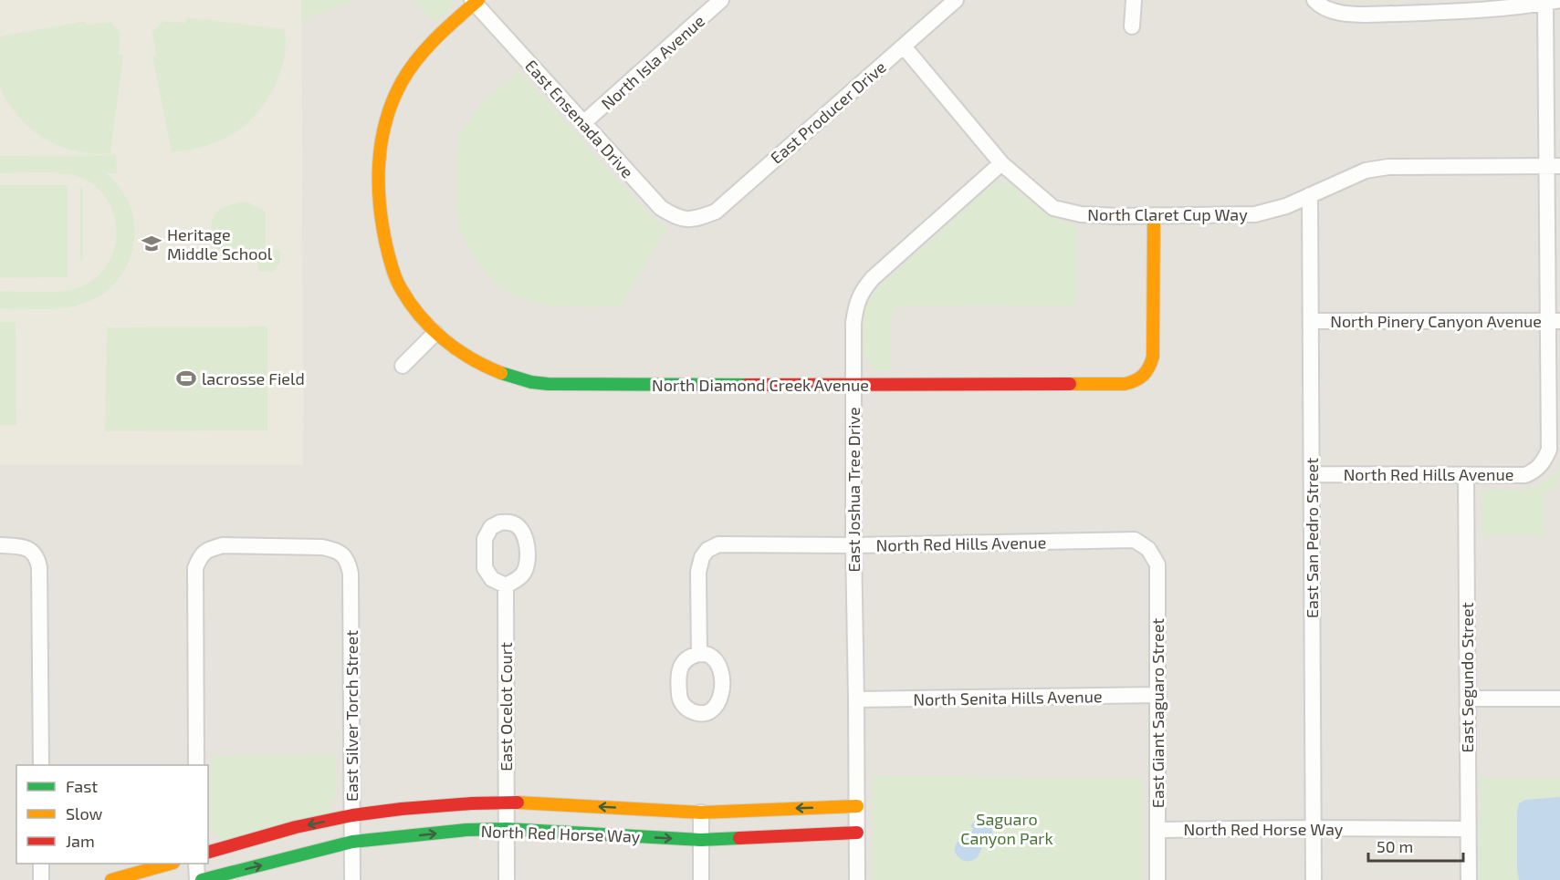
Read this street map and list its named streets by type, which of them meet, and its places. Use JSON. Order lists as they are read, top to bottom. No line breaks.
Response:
{"streets":{"street":["North Isla Avenue","East Producer Drive","East Ensenada Drive","North Claret Cup Way","North Pinery Canyon Avenue","North Diamond Creek Avenue","North Red Hills Avenue","East Joshua Tree Drive","East San Pedro Street","East Segundo Street","North Senita Hills Avenue","East Ocelot Court","East Giant Saguaro Street","East Silver Torch Street","North Red Horse Way"]},"crossings":[["North Isla Avenue","East Ensenada Drive"],["East Producer Drive","East Ensenada Drive"],["East Producer Drive","North Claret Cup Way"],["East Ensenada Drive","North Diamond Creek Avenue"],["North Claret Cup Way","North Diamond Creek Avenue"],["North Claret Cup Way","East Joshua Tree Drive"],["North Claret Cup Way","East San Pedro Street"],["North Pinery Canyon Avenue","North Red Hills Avenue"],["North Pinery Canyon Avenue","East San Pedro Street"],["North Diamond Creek Avenue","East Joshua Tree Drive"],["North Red Hills Avenue","East Joshua Tree Drive"],["North Red Hills Avenue","East San Pedro Street"],["North Red Hills Avenue","East Segundo Street"],["North Red Hills Avenue","East Giant Saguaro Street"],["East Joshua Tree Drive","North Senita Hills Avenue"],["East Joshua Tree Drive","North Red Horse Way"],["East San Pedro Street","North Red Horse Way"],["East Segundo Street","North Red Horse Way"],["North Senita Hills Avenue","East Giant Saguaro Street"],["East Ocelot Court","North Red Horse Way"],["East Giant Saguaro Street","North Red Horse Way"],["East Silver Torch Street","North Red Horse Way"]],"parks":["Saguaro Canyon Park"],"places":{"school or university":["Heritage Middle School"],"sports":["lacrosse Field"]},"legend":["Fast","Slow","Jam"],"scale_bar":"50 m"}
